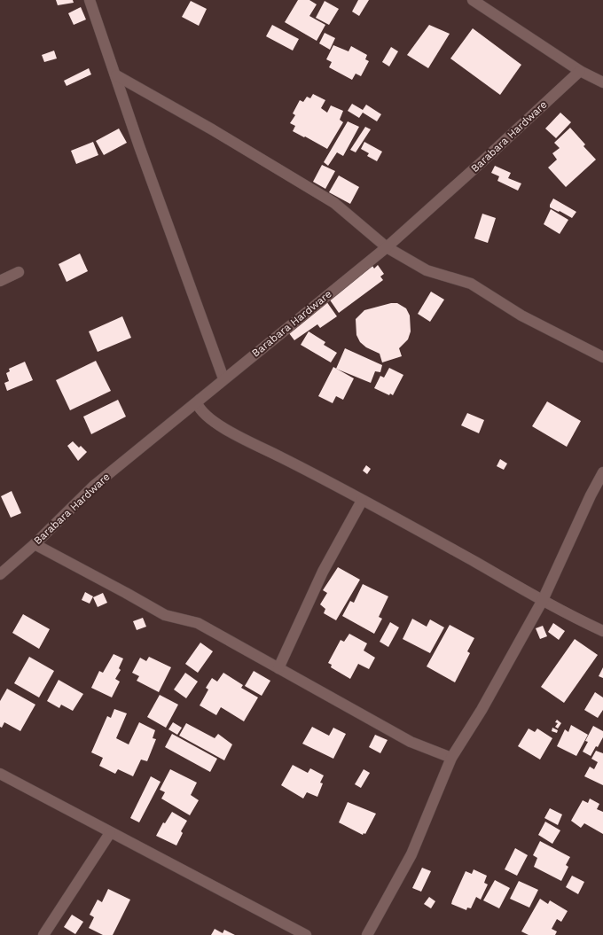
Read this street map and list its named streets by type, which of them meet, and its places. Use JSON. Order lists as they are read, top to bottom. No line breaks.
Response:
{"streets":{"street":["Barabara Hardware"]}}
